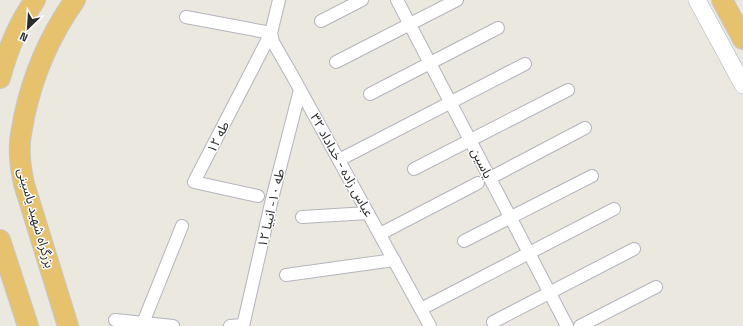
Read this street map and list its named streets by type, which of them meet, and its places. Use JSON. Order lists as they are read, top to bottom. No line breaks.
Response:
{"streets":{"highway":["بزرگراه شهید یاسینی"],"street":["طه ۱۲","یاسین","عباس زاده - خداداد ۳۲","طه ۱۰- انبیا ۱۲"]},"crossings":[["طه ۱۲","عباس زاده - خداداد ۳۲"],["عباس زاده - خداداد ۳۲","طه ۱۰- انبیا ۱۲"]],"north":"bottom left"}
